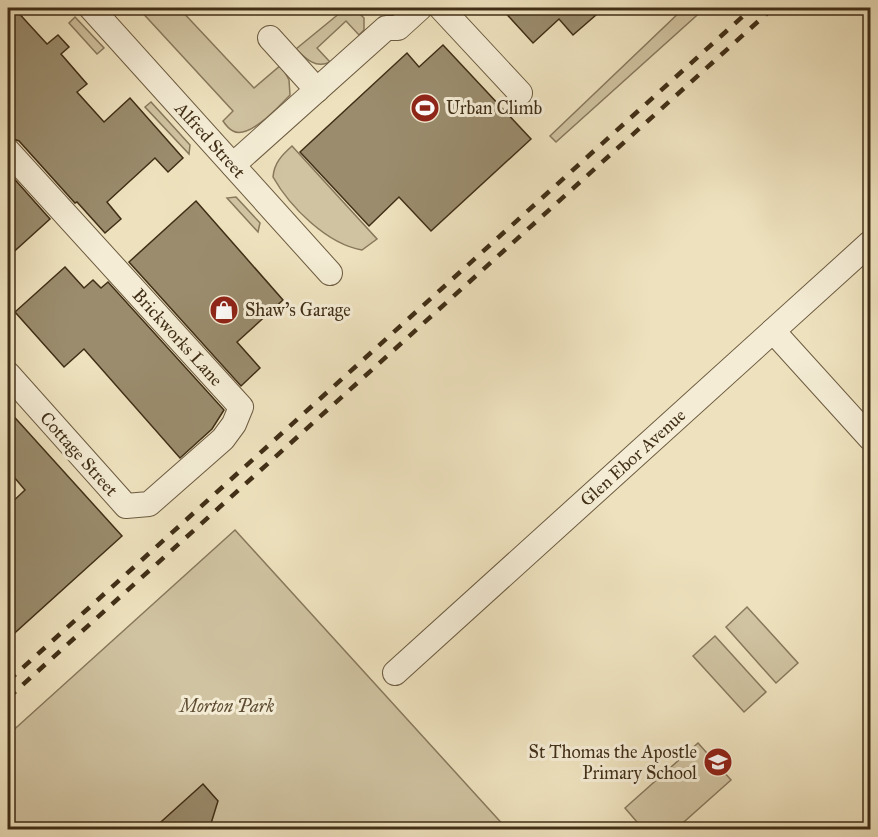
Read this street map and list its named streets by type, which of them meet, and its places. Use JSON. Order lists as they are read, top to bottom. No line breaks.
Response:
{"streets":{"street":["Alfred Street","Brickworks Lane","Cottage Street","Glen Ebor Avenue"]},"crossings":[["Brickworks Lane","Cottage Street"]],"parks":["Morton Park"],"places":{"sports":["Urban Climb"],"shop":["Shaw's Garage"],"school or university":["St Thomas the Apostle Primary School"]}}
